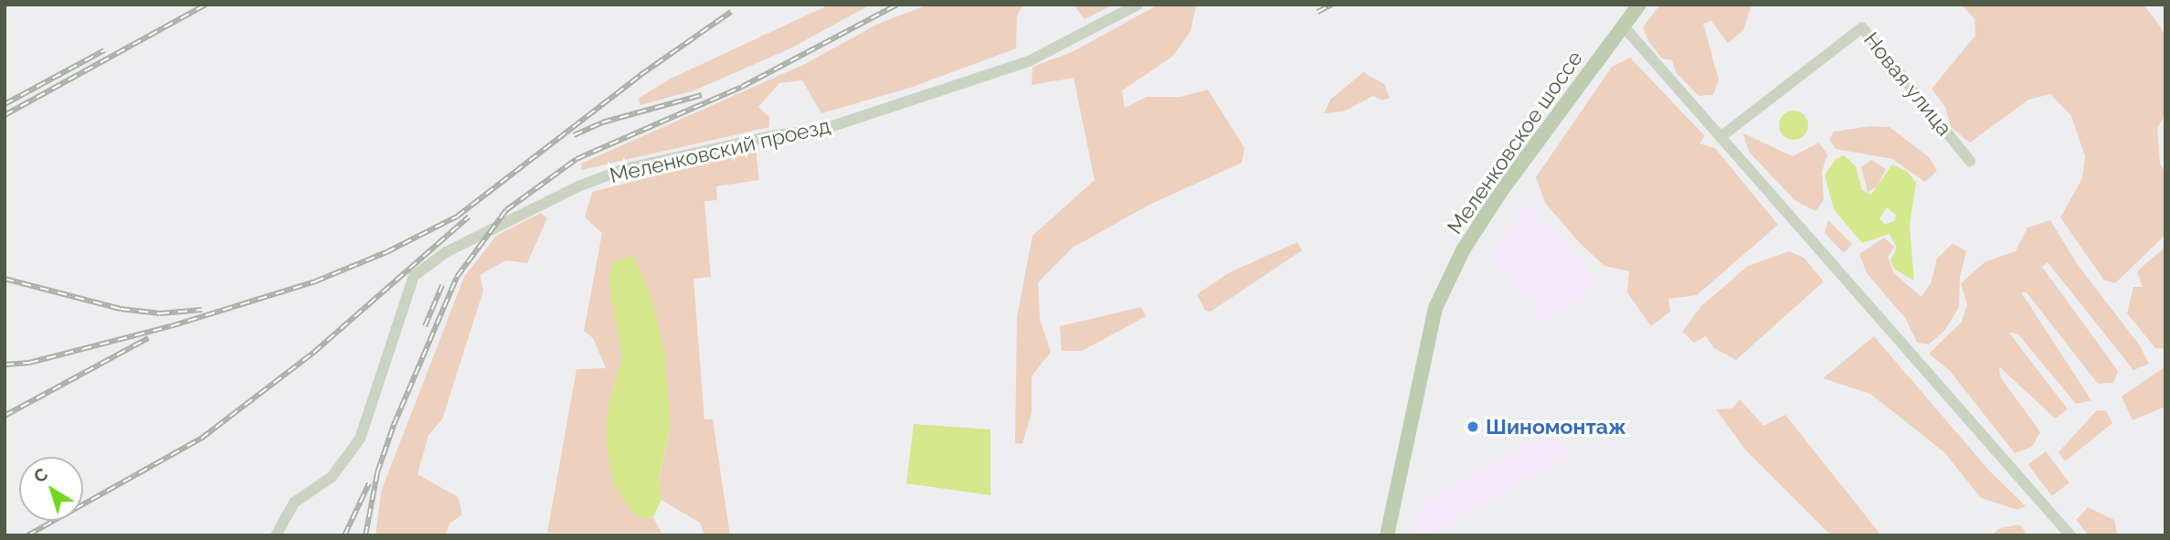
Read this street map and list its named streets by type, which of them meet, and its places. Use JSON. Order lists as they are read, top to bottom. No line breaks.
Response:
{"streets":{"main road":["Меленковское шоссе"],"street":["Новая улица","Меленковский проезд"]},"places":["Шиномонтаж"],"north":"top left"}
